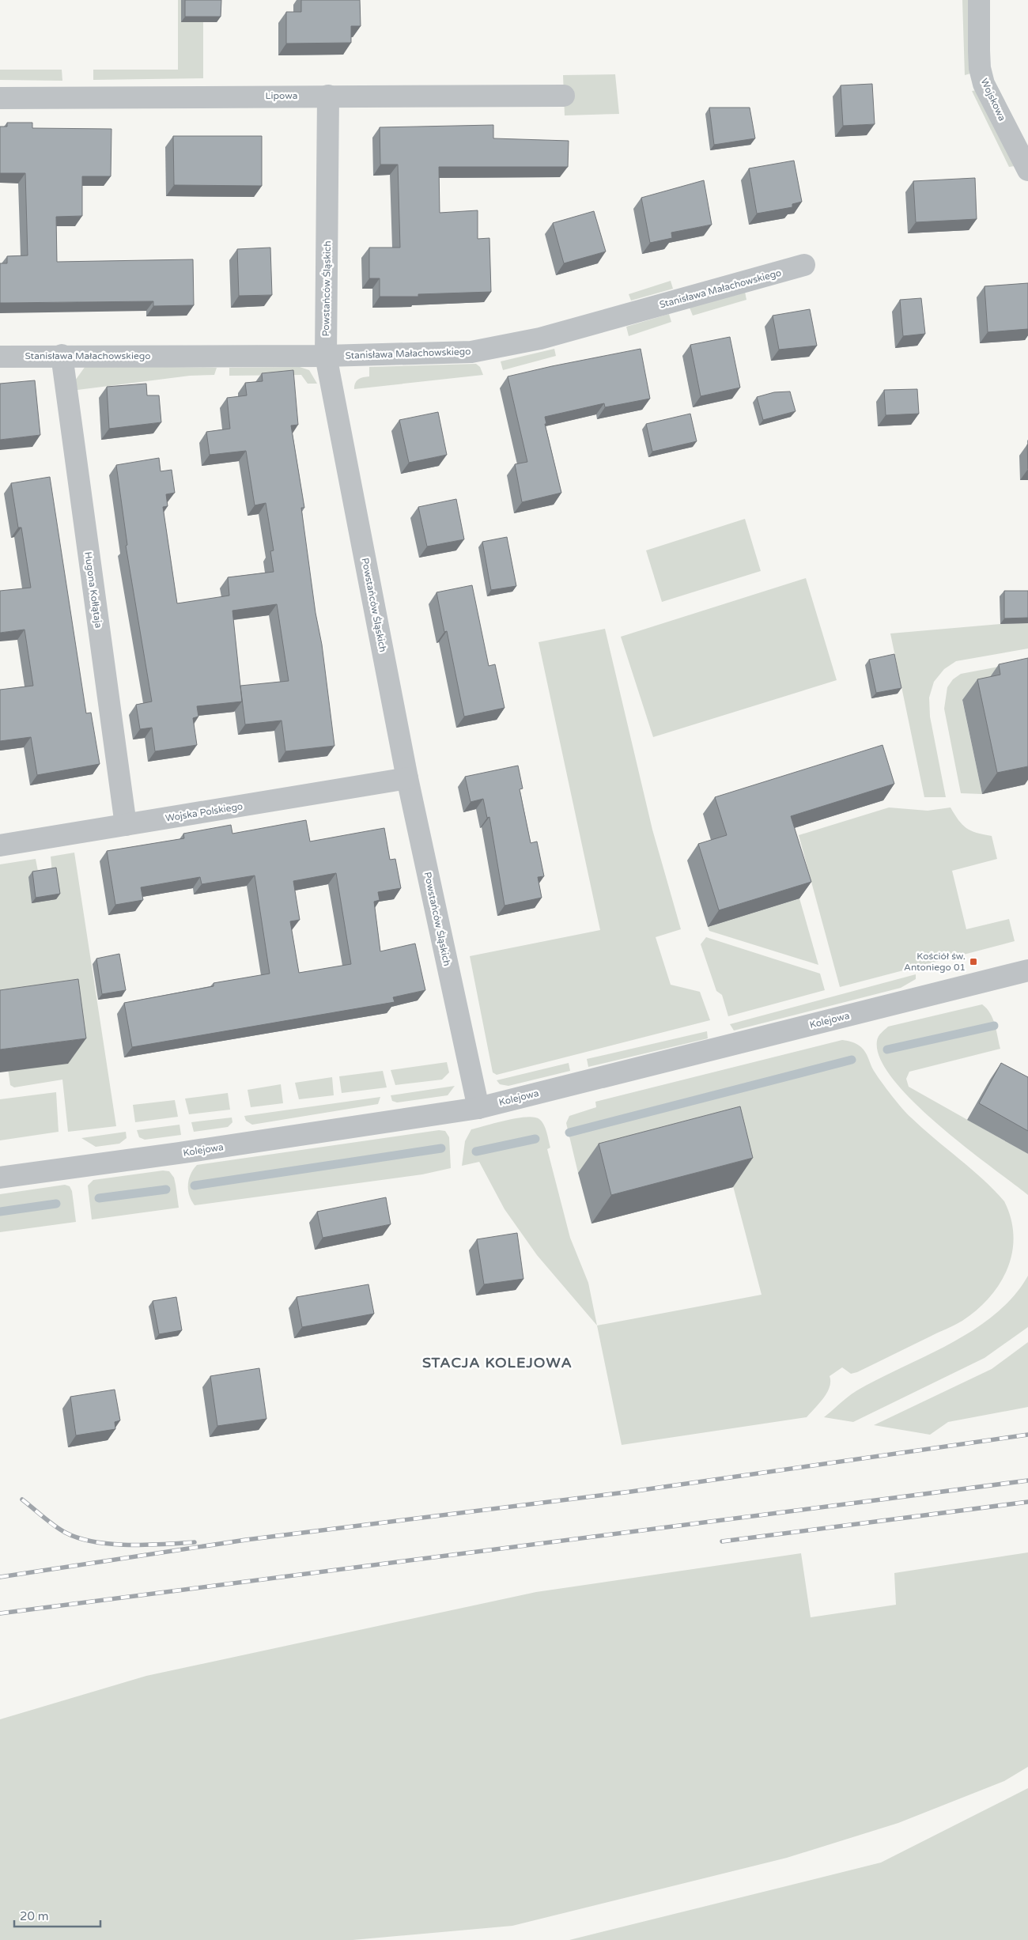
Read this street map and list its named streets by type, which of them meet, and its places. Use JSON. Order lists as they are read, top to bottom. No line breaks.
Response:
{"streets":{"street":["Lipowa","Wojskowa","Powstańców Śląskich","Stanisława Małachowskiego","Hugona Kołłątaja","Wojska Polskiego","Kolejowa"]},"crossings":[["Lipowa","Powstańców Śląskich"],["Powstańców Śląskich","Stanisława Małachowskiego"],["Powstańców Śląskich","Wojska Polskiego"],["Powstańców Śląskich","Kolejowa"],["Stanisława Małachowskiego","Hugona Kołłątaja"],["Hugona Kołłątaja","Wojska Polskiego"]],"districts":["STACJA KOLEJOWA"],"places":{"transit":["Kościół św. Antoniego 01"]},"scale_bar":"20 m"}
